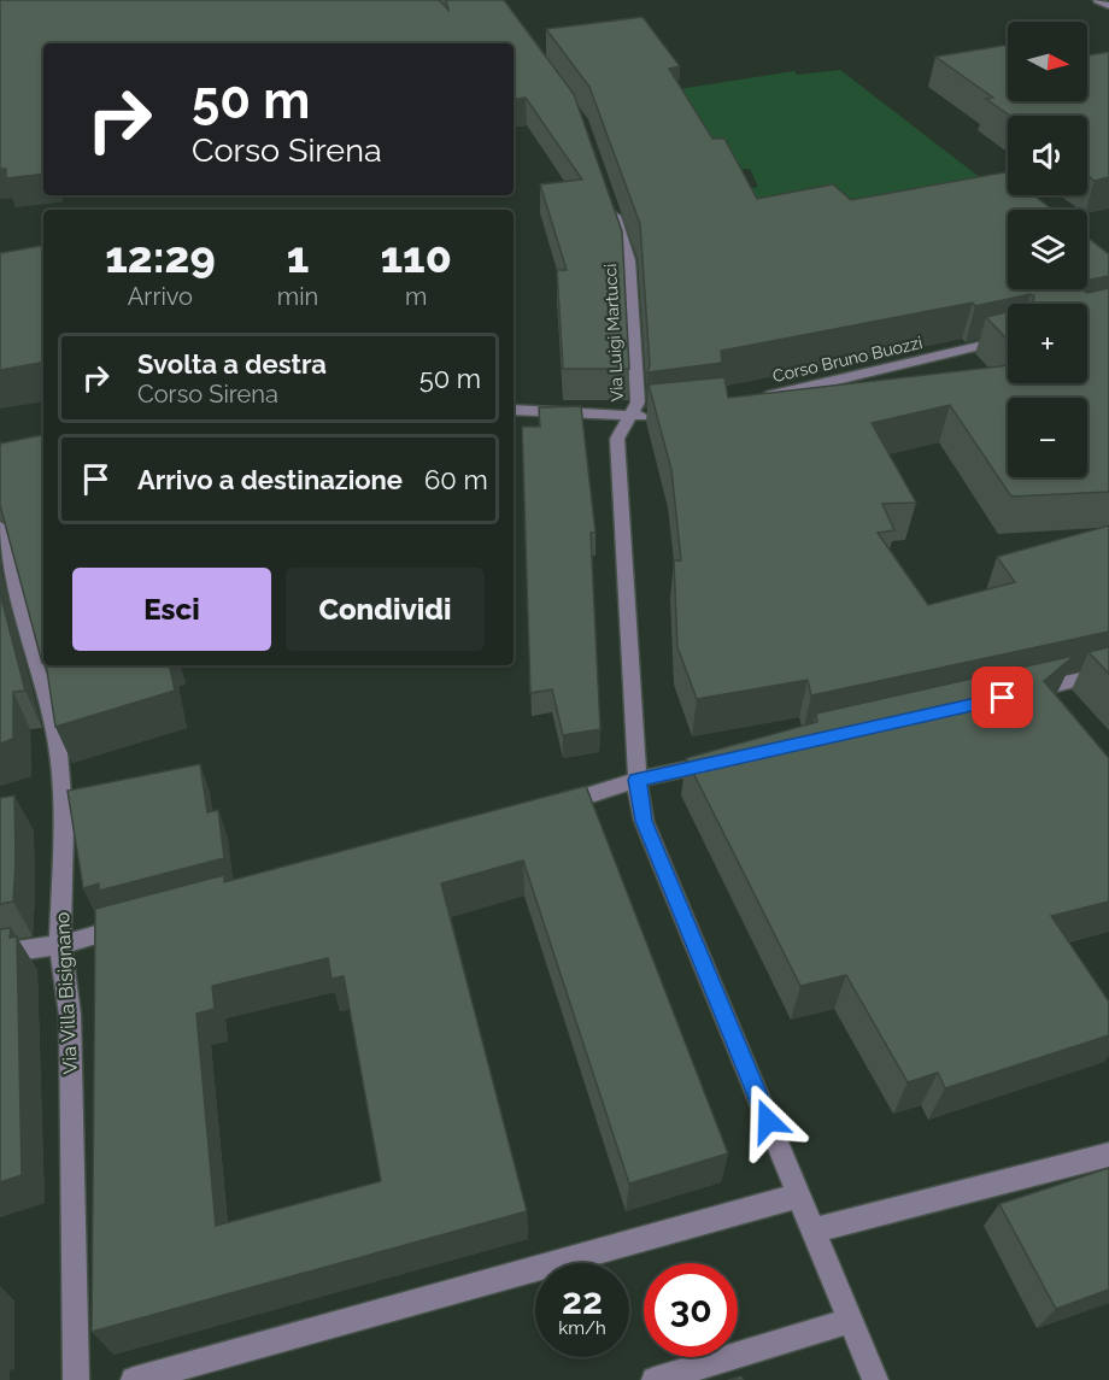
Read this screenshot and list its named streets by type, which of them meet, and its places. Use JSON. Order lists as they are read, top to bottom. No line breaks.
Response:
{"streets":{"street":["Via Luigi Martucci","Corso Bruno Buozzi","Via Villa Bisignano"]},"north":"right","page":{"map_buttons":["+","−"],"turn":["50 m","Corso Sirena"],"eta":["12:29","Arrivo","1","min","110","m"],"list":[{"name":"Svolta a destra","note":"Corso Sirena","value":"50 m"},{"name":"Arrivo a destinazione","value":"60 m"}],"buttons":["Esci","Condividi"],"speed":"22 km/h","limit":"30"}}
